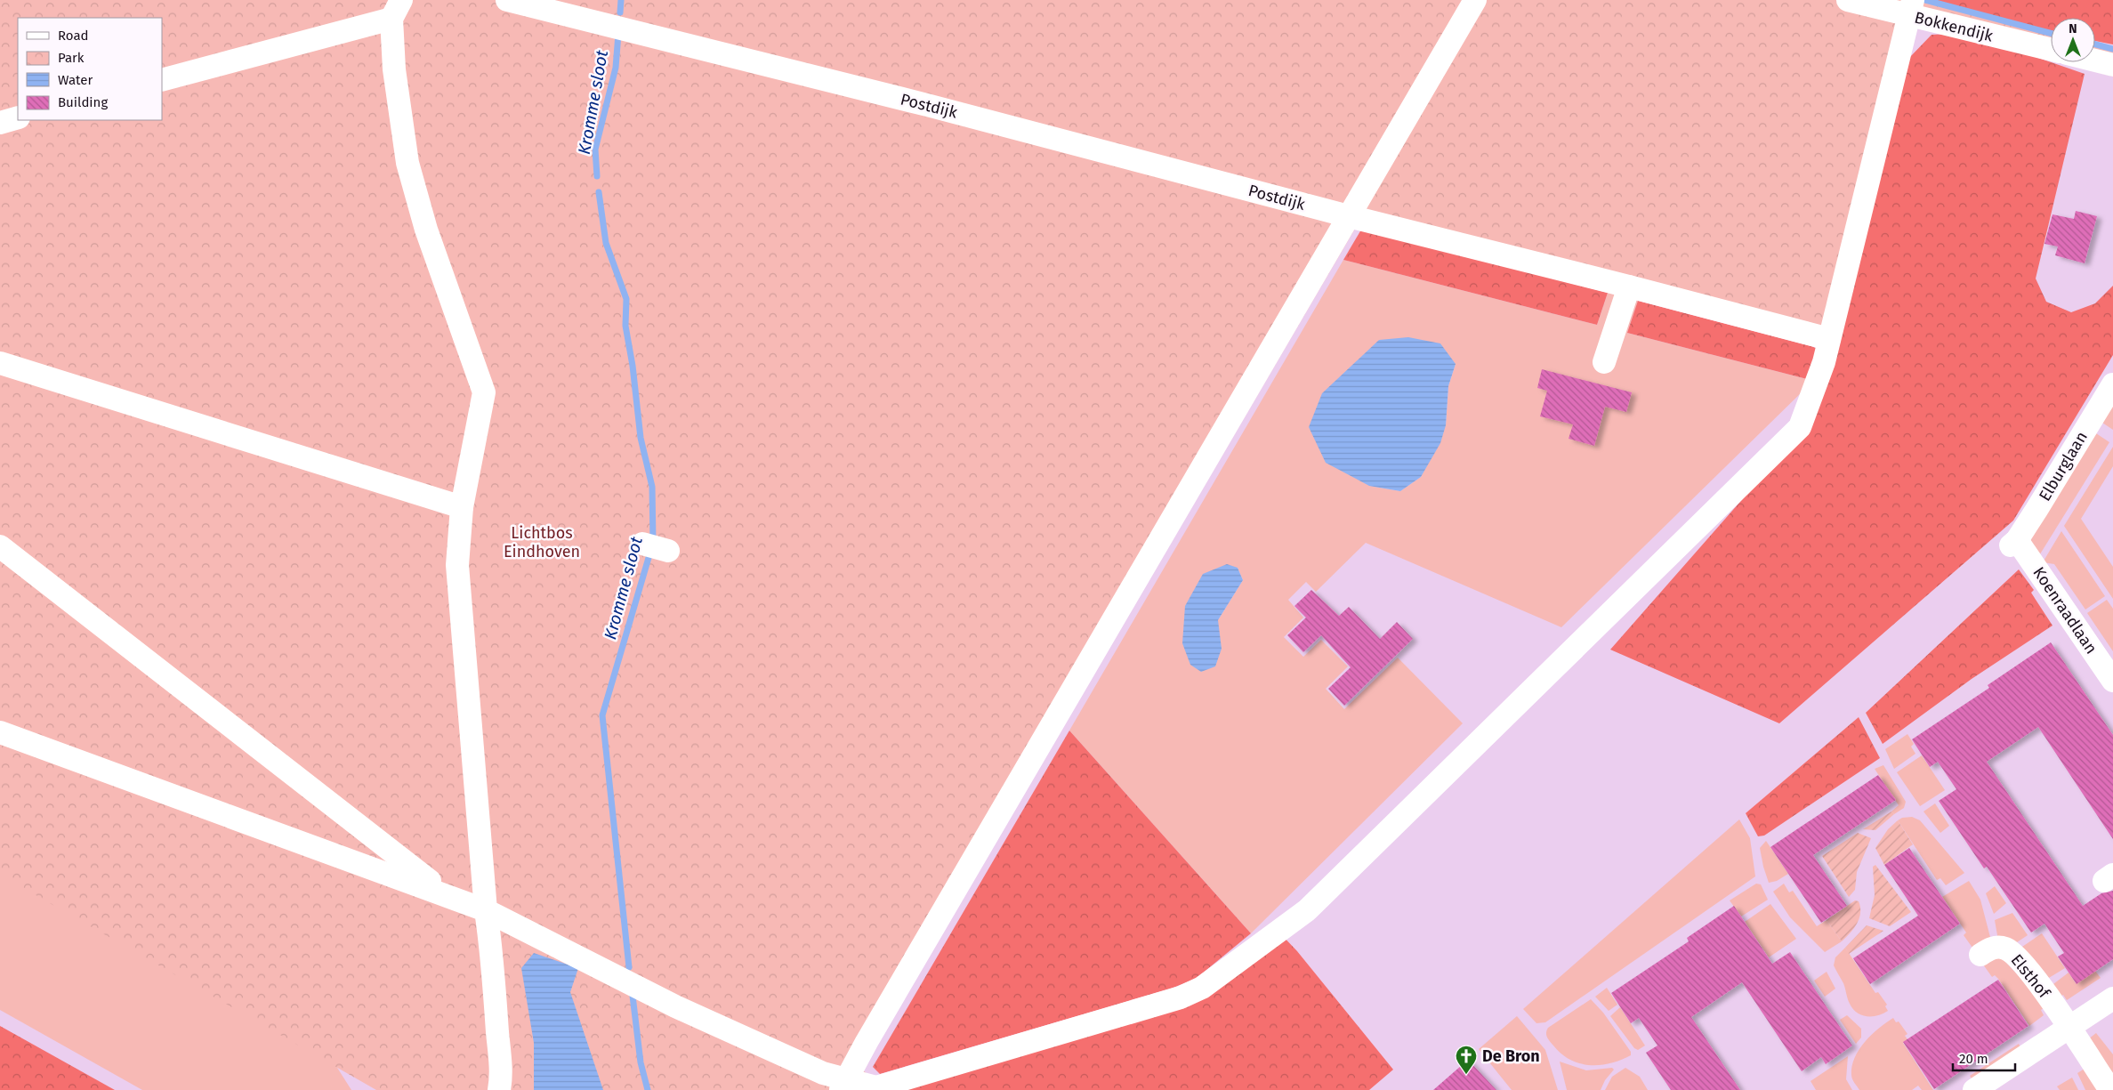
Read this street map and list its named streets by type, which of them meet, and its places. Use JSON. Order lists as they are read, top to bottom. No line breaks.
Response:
{"streets":{"street":["Bokkendijk","Postdijk","Elburglaan","Koenraadlaan","Elsthof"]},"crossings":[["Elburglaan","Koenraadlaan"]],"water":["Kromme sloot"],"parks":["Lichtbos Eindhoven"],"places":{"church":["De Bron"]},"legend":["Road","Park","Water","Building"],"scale_bar":"20 m","north":"top"}
